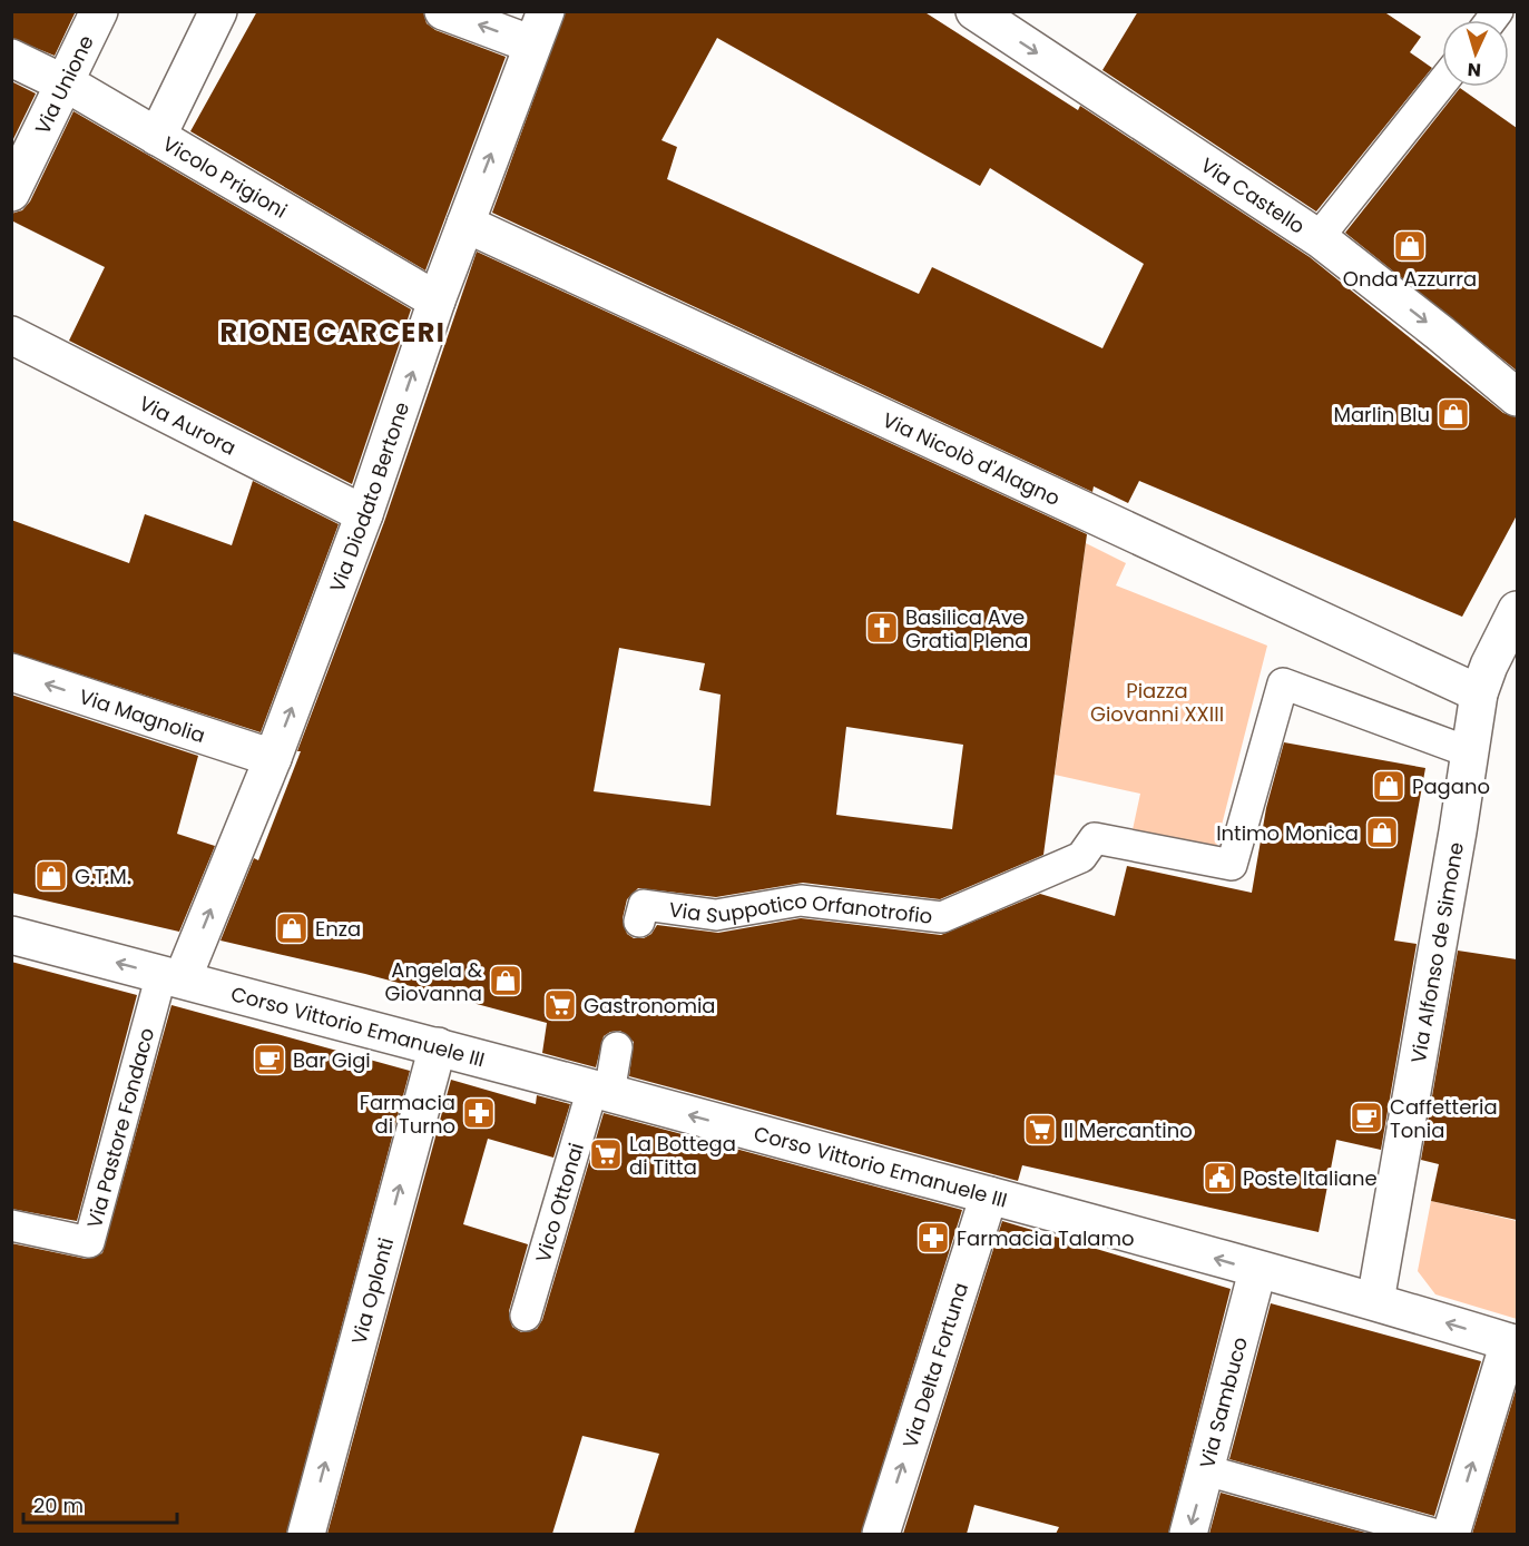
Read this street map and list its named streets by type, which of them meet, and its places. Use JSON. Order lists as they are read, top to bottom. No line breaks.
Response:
{"streets":{"street":["Via Unione","Vicolo Prigioni","Via Castello","Via Aurora","Via Nicolò d'Alagno","Via Diodato Bertone","Via Magnolia","Via Alfonso de Simone","Corso Vittorio Emanuele III","Via Oplonti","Via Delta Fortuna","Via Sambuco"],"lane":["Via Suppotico Orfanotrofio","Via Pastore Fondaco","Vico Ottonai"]},"crossings":[["Via Unione","Vicolo Prigioni"],["Vicolo Prigioni","Via Diodato Bertone"],["Via Aurora","Via Diodato Bertone"],["Via Nicolò d'Alagno","Via Diodato Bertone"],["Via Nicolò d'Alagno","Via Alfonso de Simone"],["Via Diodato Bertone","Via Magnolia"],["Via Diodato Bertone","Corso Vittorio Emanuele III"],["Via Diodato Bertone","Via Pastore Fondaco"],["Via Suppotico Orfanotrofio","Via Alfonso de Simone"],["Via Alfonso de Simone","Corso Vittorio Emanuele III"],["Corso Vittorio Emanuele III","Via Pastore Fondaco"],["Corso Vittorio Emanuele III","Vico Ottonai"],["Corso Vittorio Emanuele III","Via Oplonti"],["Corso Vittorio Emanuele III","Via Delta Fortuna"],["Corso Vittorio Emanuele III","Via Sambuco"]],"one_way":["Via Castello","Via Diodato Bertone","Via Magnolia","Corso Vittorio Emanuele III","Via Oplonti","Via Delta Fortuna"],"districts":["RIONE CARCERI"],"parks":["Piazza Giovanni XXIII"],"places":{"shop":["Onda Azzurra","Marlin Blu","Pagano","Intimo Monica","G.T.M.","Enza","Angela & Giovanna"],"church":["Basilica Ave Gratia Plena"],"supermarket":["Gastronomia","Il Mercantino","La Bottega di Titta"],"cafe":["Bar Gigi","Caffetteria Tonia"],"pharmacy":["Farmacia di Turno","Farmacia Talamo"],"public building":["Poste Italiane"]},"scale_bar":"20 m","north":"bottom"}
